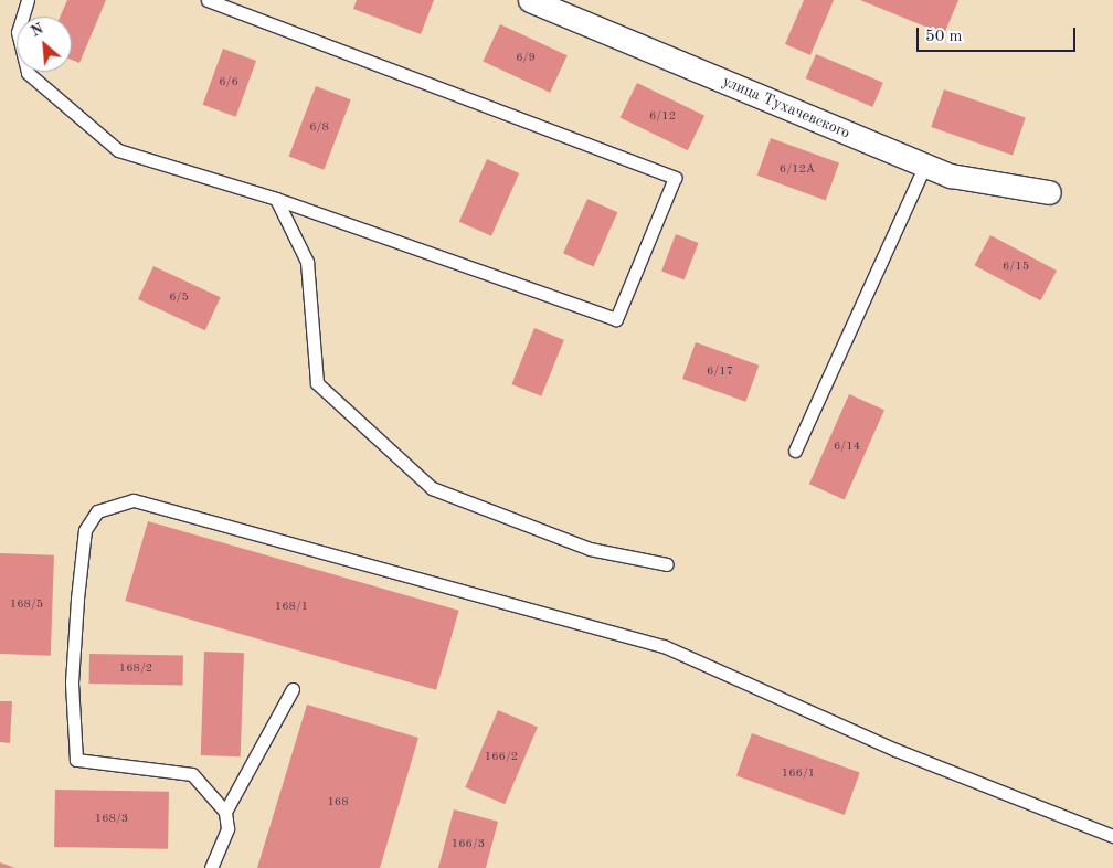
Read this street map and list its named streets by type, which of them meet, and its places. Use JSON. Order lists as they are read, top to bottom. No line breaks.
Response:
{"streets":{"street":["улица Тухачевского"]},"house_numbers":["6/9","6/6","6/12","6/8","6/12А","6/15","6/5","6/17","6/14","168/5","168/1","168/2","166/2","166/1","168","168/3","166/3"],"scale_bar":"50 m","north":"top left"}
